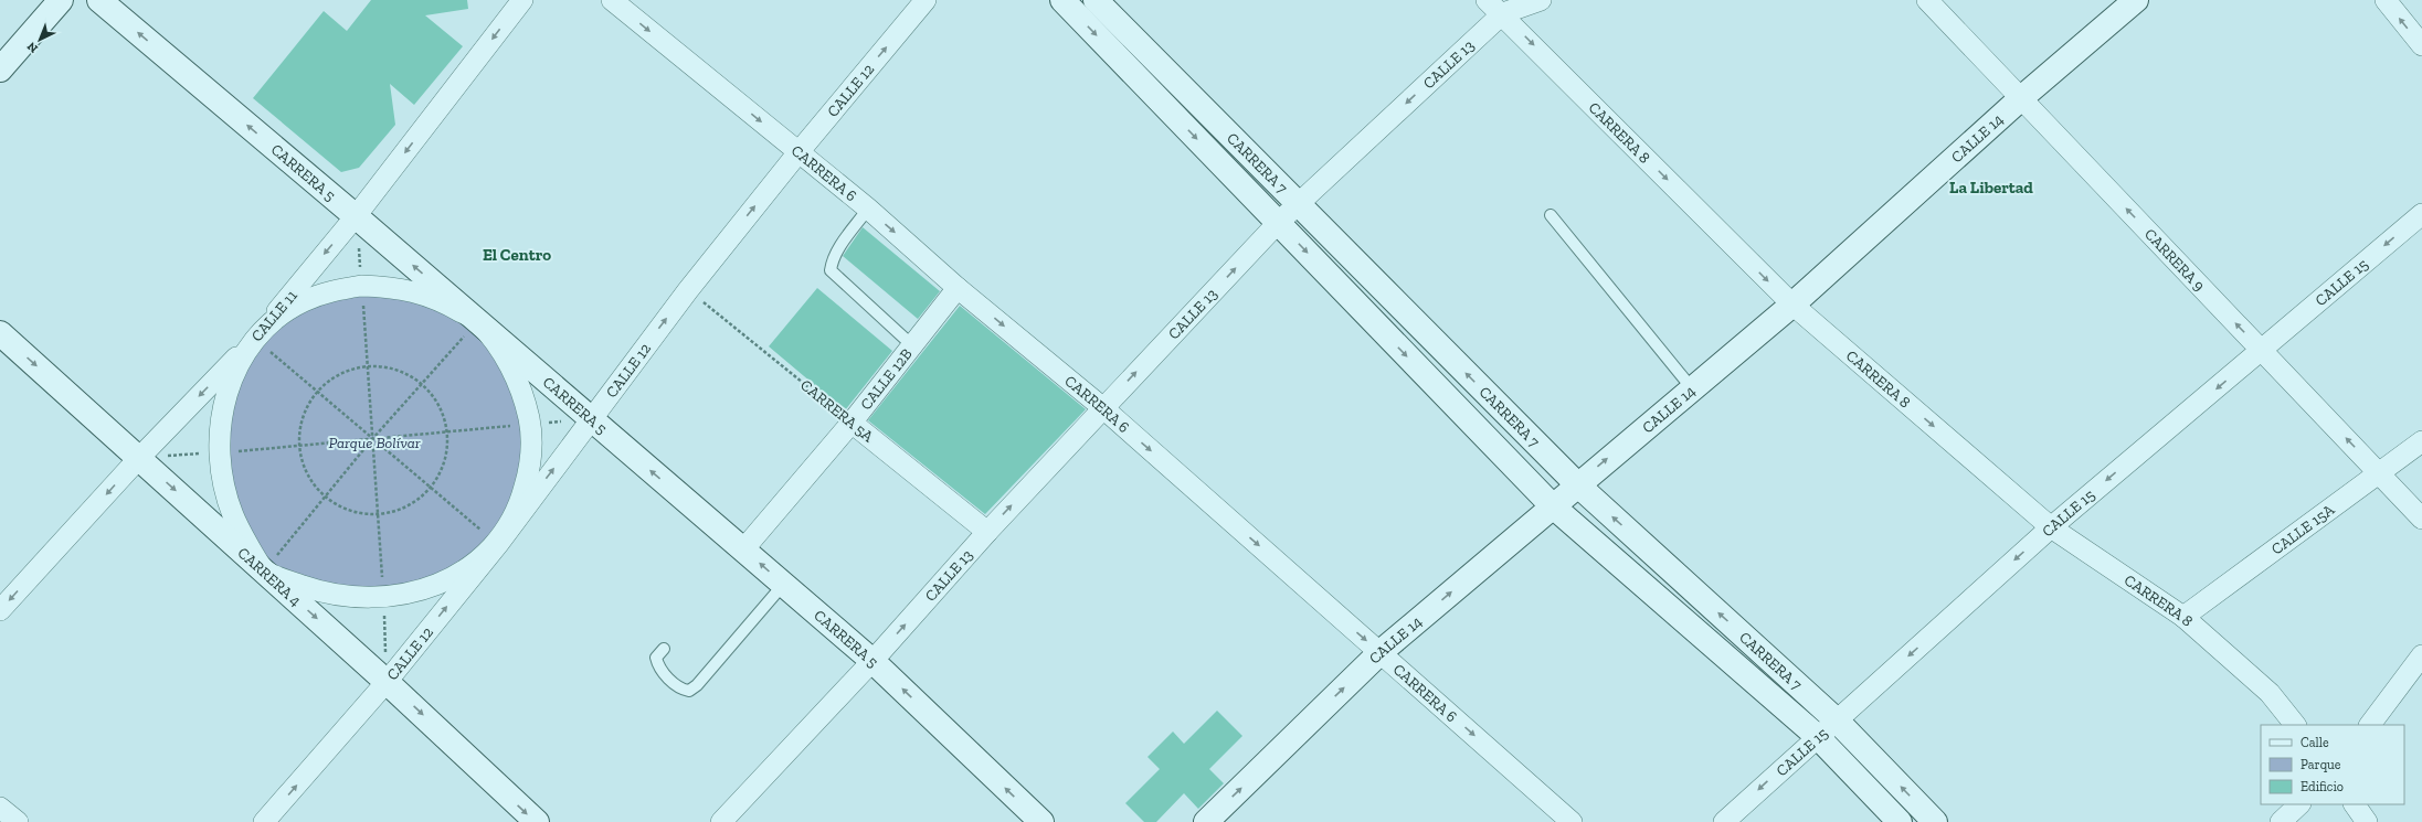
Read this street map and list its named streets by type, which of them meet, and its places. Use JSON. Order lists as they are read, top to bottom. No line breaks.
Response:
{"streets":{"main road":["CALLE 14","CARRERA 7","CARRERA 5","CARRERA 4"],"street":["CALLE 13","CALLE 12","CARRERA 8","CARRERA 6","CARRERA 9","CALLE 15","CALLE 11","CALLE 12B","CARRERA 5A","CALLE 15A"]},"crossings":[["CALLE 13","CARRERA 8"],["CALLE 13","CARRERA 7"],["CALLE 13","CARRERA 5"],["CALLE 13","CARRERA 6"],["CALLE 13","CARRERA 5A"],["CALLE 12","CARRERA 5"],["CALLE 12","CARRERA 6"],["CALLE 12","CARRERA 5A"],["CALLE 12","CARRERA 4"],["CARRERA 8","CALLE 14"],["CARRERA 8","CALLE 15"],["CARRERA 8","CALLE 15A"],["CALLE 14","CARRERA 7"],["CALLE 14","CARRERA 6"],["CALLE 14","CARRERA 9"],["CARRERA 7","CALLE 15"],["CARRERA 5","CALLE 11"],["CARRERA 5","CALLE 12B"],["CARRERA 6","CALLE 12B"],["CARRERA 9","CALLE 15"],["CARRERA 9","CALLE 15A"],["CALLE 11","CARRERA 4"],["CALLE 12B","CARRERA 5A"]],"one_way":["CALLE 12","CARRERA 8","CALLE 14","CARRERA 5","CARRERA 6","CARRERA 9","CALLE 15","CALLE 11","CARRERA 4"],"districts":["La Libertad","El Centro"],"parks":["Parque Bolívar"],"legend":["Calle","Parque","Edificio"],"north":"bottom left"}
